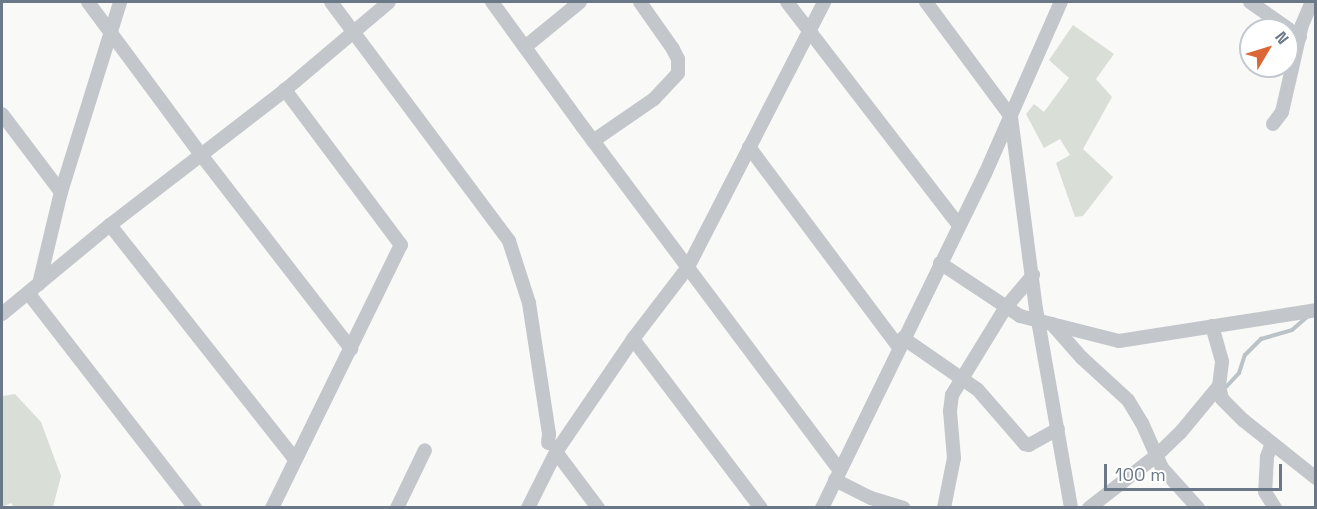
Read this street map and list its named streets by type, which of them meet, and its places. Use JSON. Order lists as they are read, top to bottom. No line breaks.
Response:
{"scale_bar":"100 m","north":"top right"}
